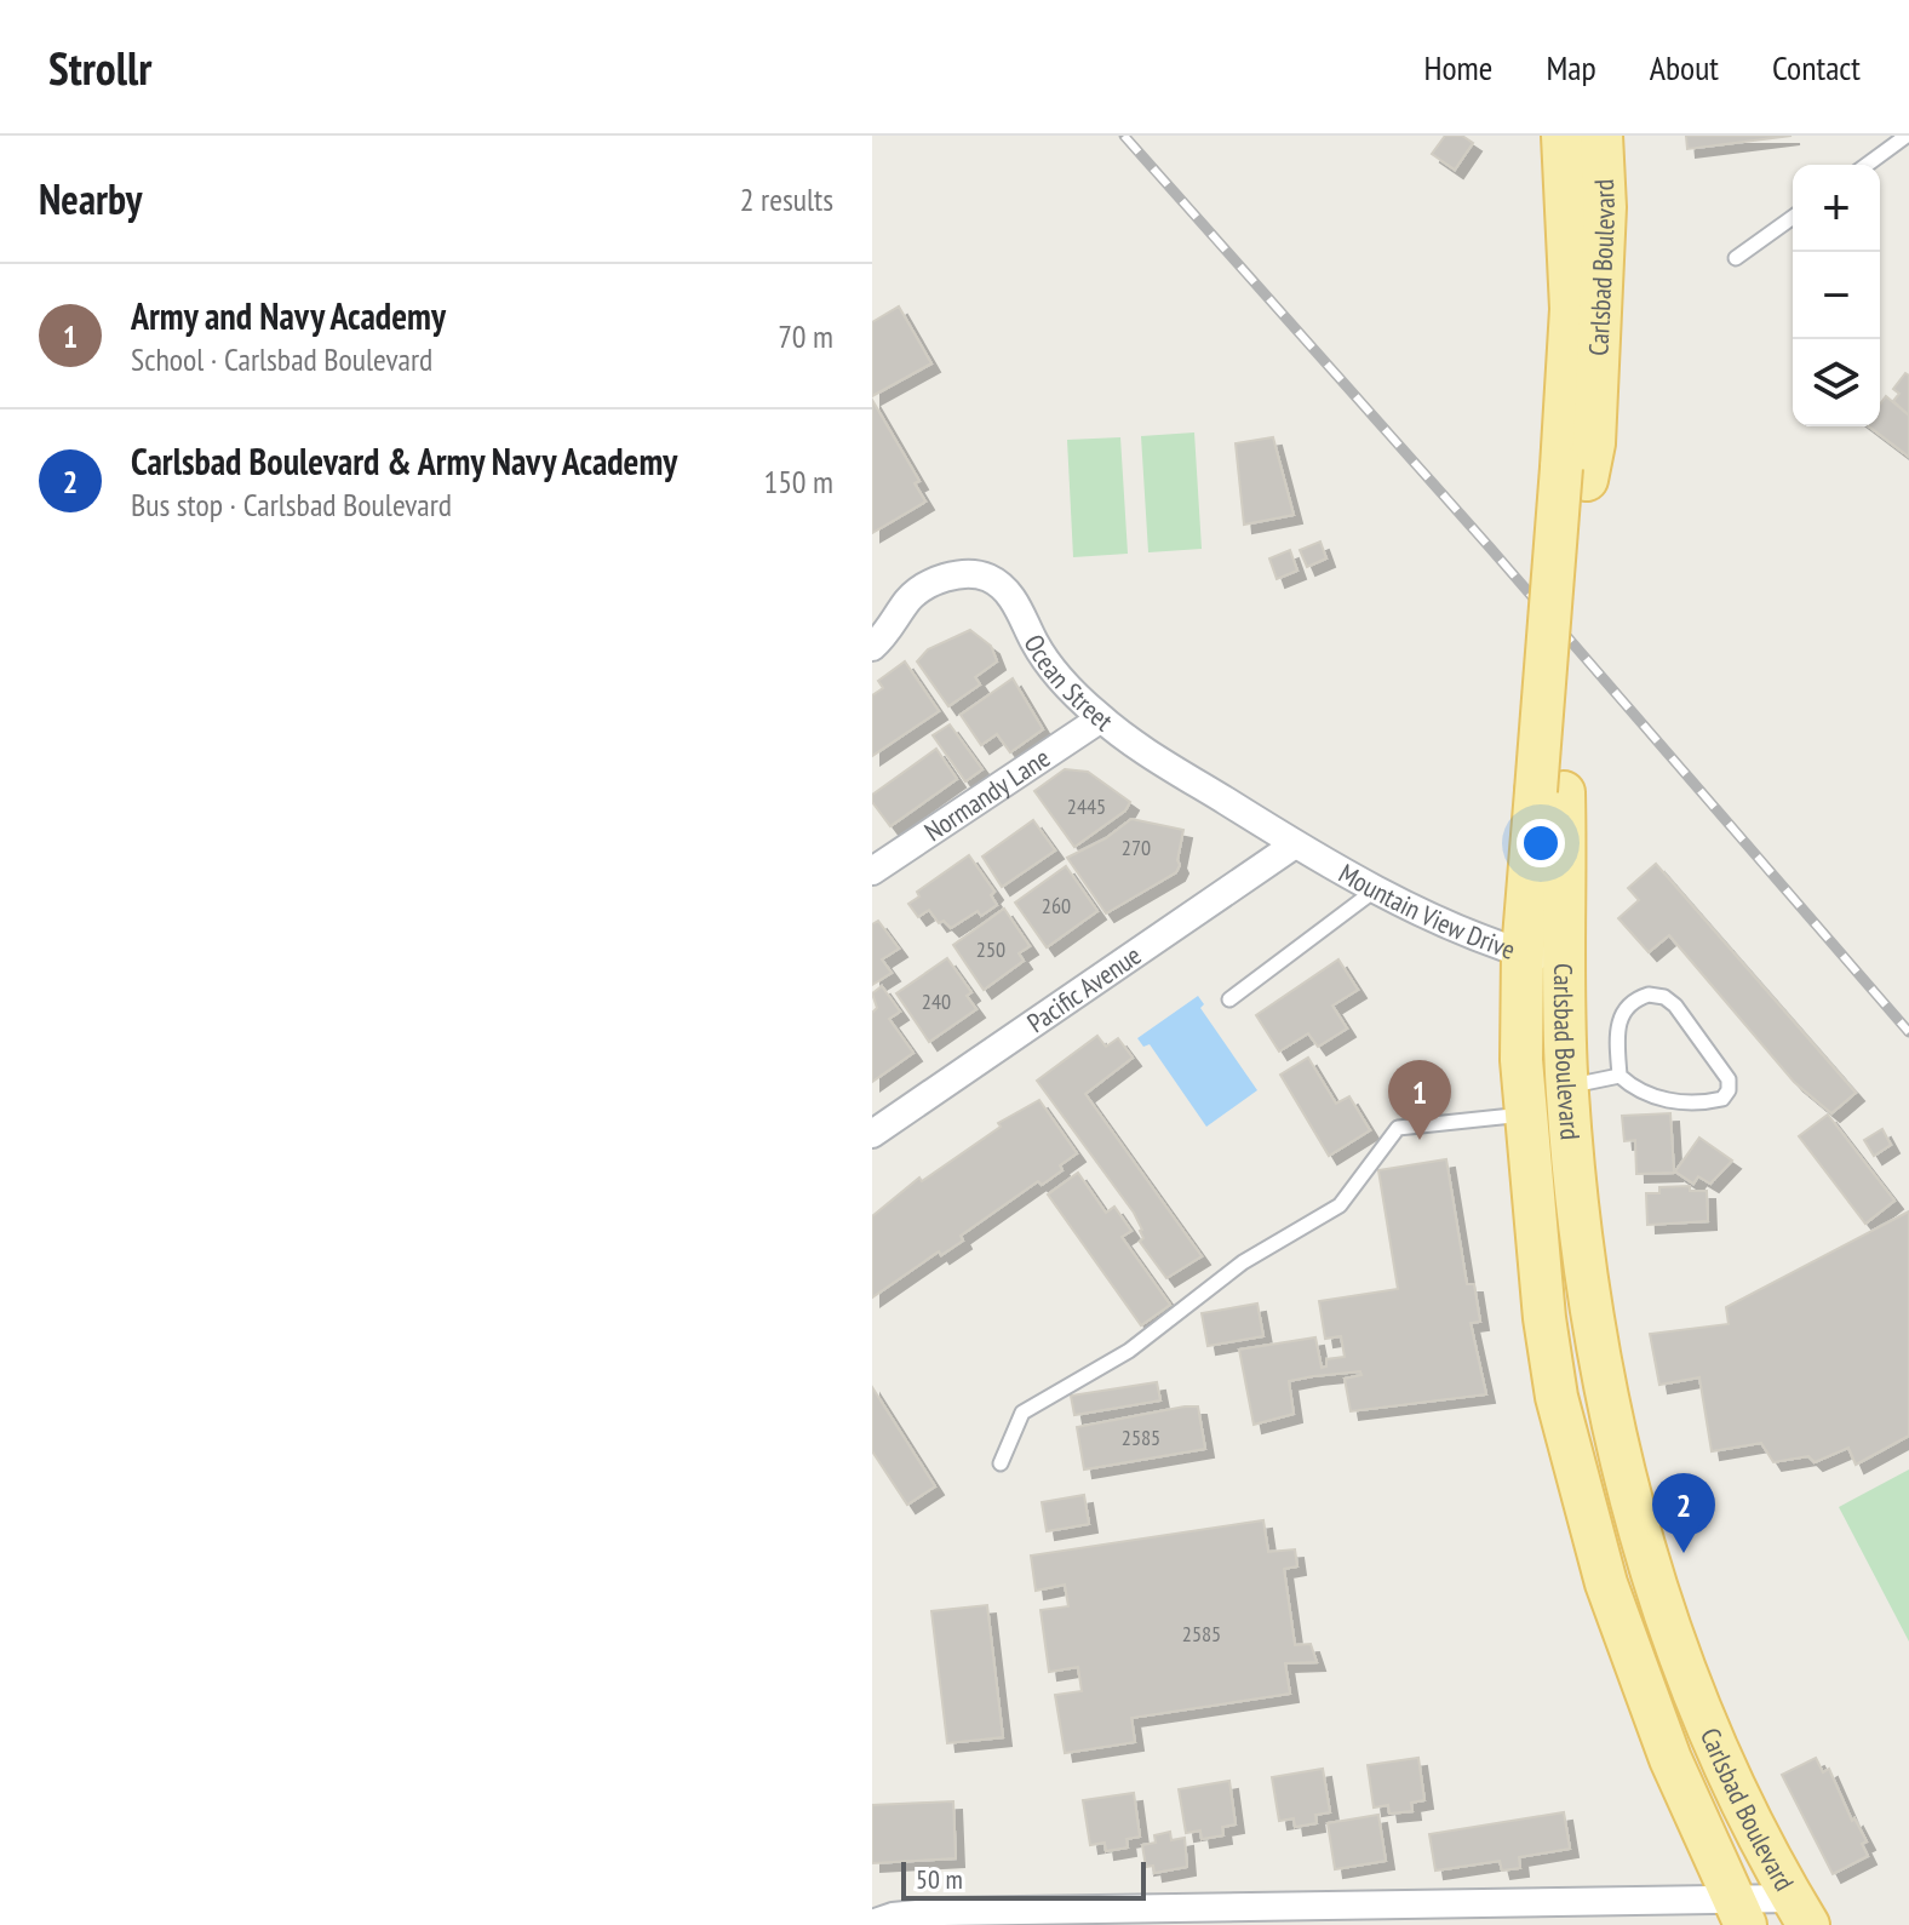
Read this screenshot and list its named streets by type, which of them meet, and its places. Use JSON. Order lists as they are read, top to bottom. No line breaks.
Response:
{"streets":{"main road":["Carlsbad Boulevard"],"street":["Ocean Street","Normandy Lane","Mountain View Drive","Pacific Avenue"]},"crossings":[["Carlsbad Boulevard","Mountain View Drive"],["Ocean Street","Normandy Lane"],["Ocean Street","Mountain View Drive"],["Ocean Street","Pacific Avenue"],["Mountain View Drive","Pacific Avenue"]],"house_numbers":["2445","270","260","250","240","2585","2585"],"scale_bar":"50 m","page":{"header":"Strollr","nav":["Home","Map","About","Contact"],"heading":["Nearby","2 results"],"map_buttons":["+","−"],"list":[{"mark":"1","name":"Army and Navy Academy","note":"School · Carlsbad Boulevard","value":"70 m"},{"mark":"2","name":"Carlsbad Boulevard & Army Navy Academy","note":"Bus stop · Carlsbad Boulevard","value":"150 m"}],"pins":["1","2"],"scale":"50 m"}}
